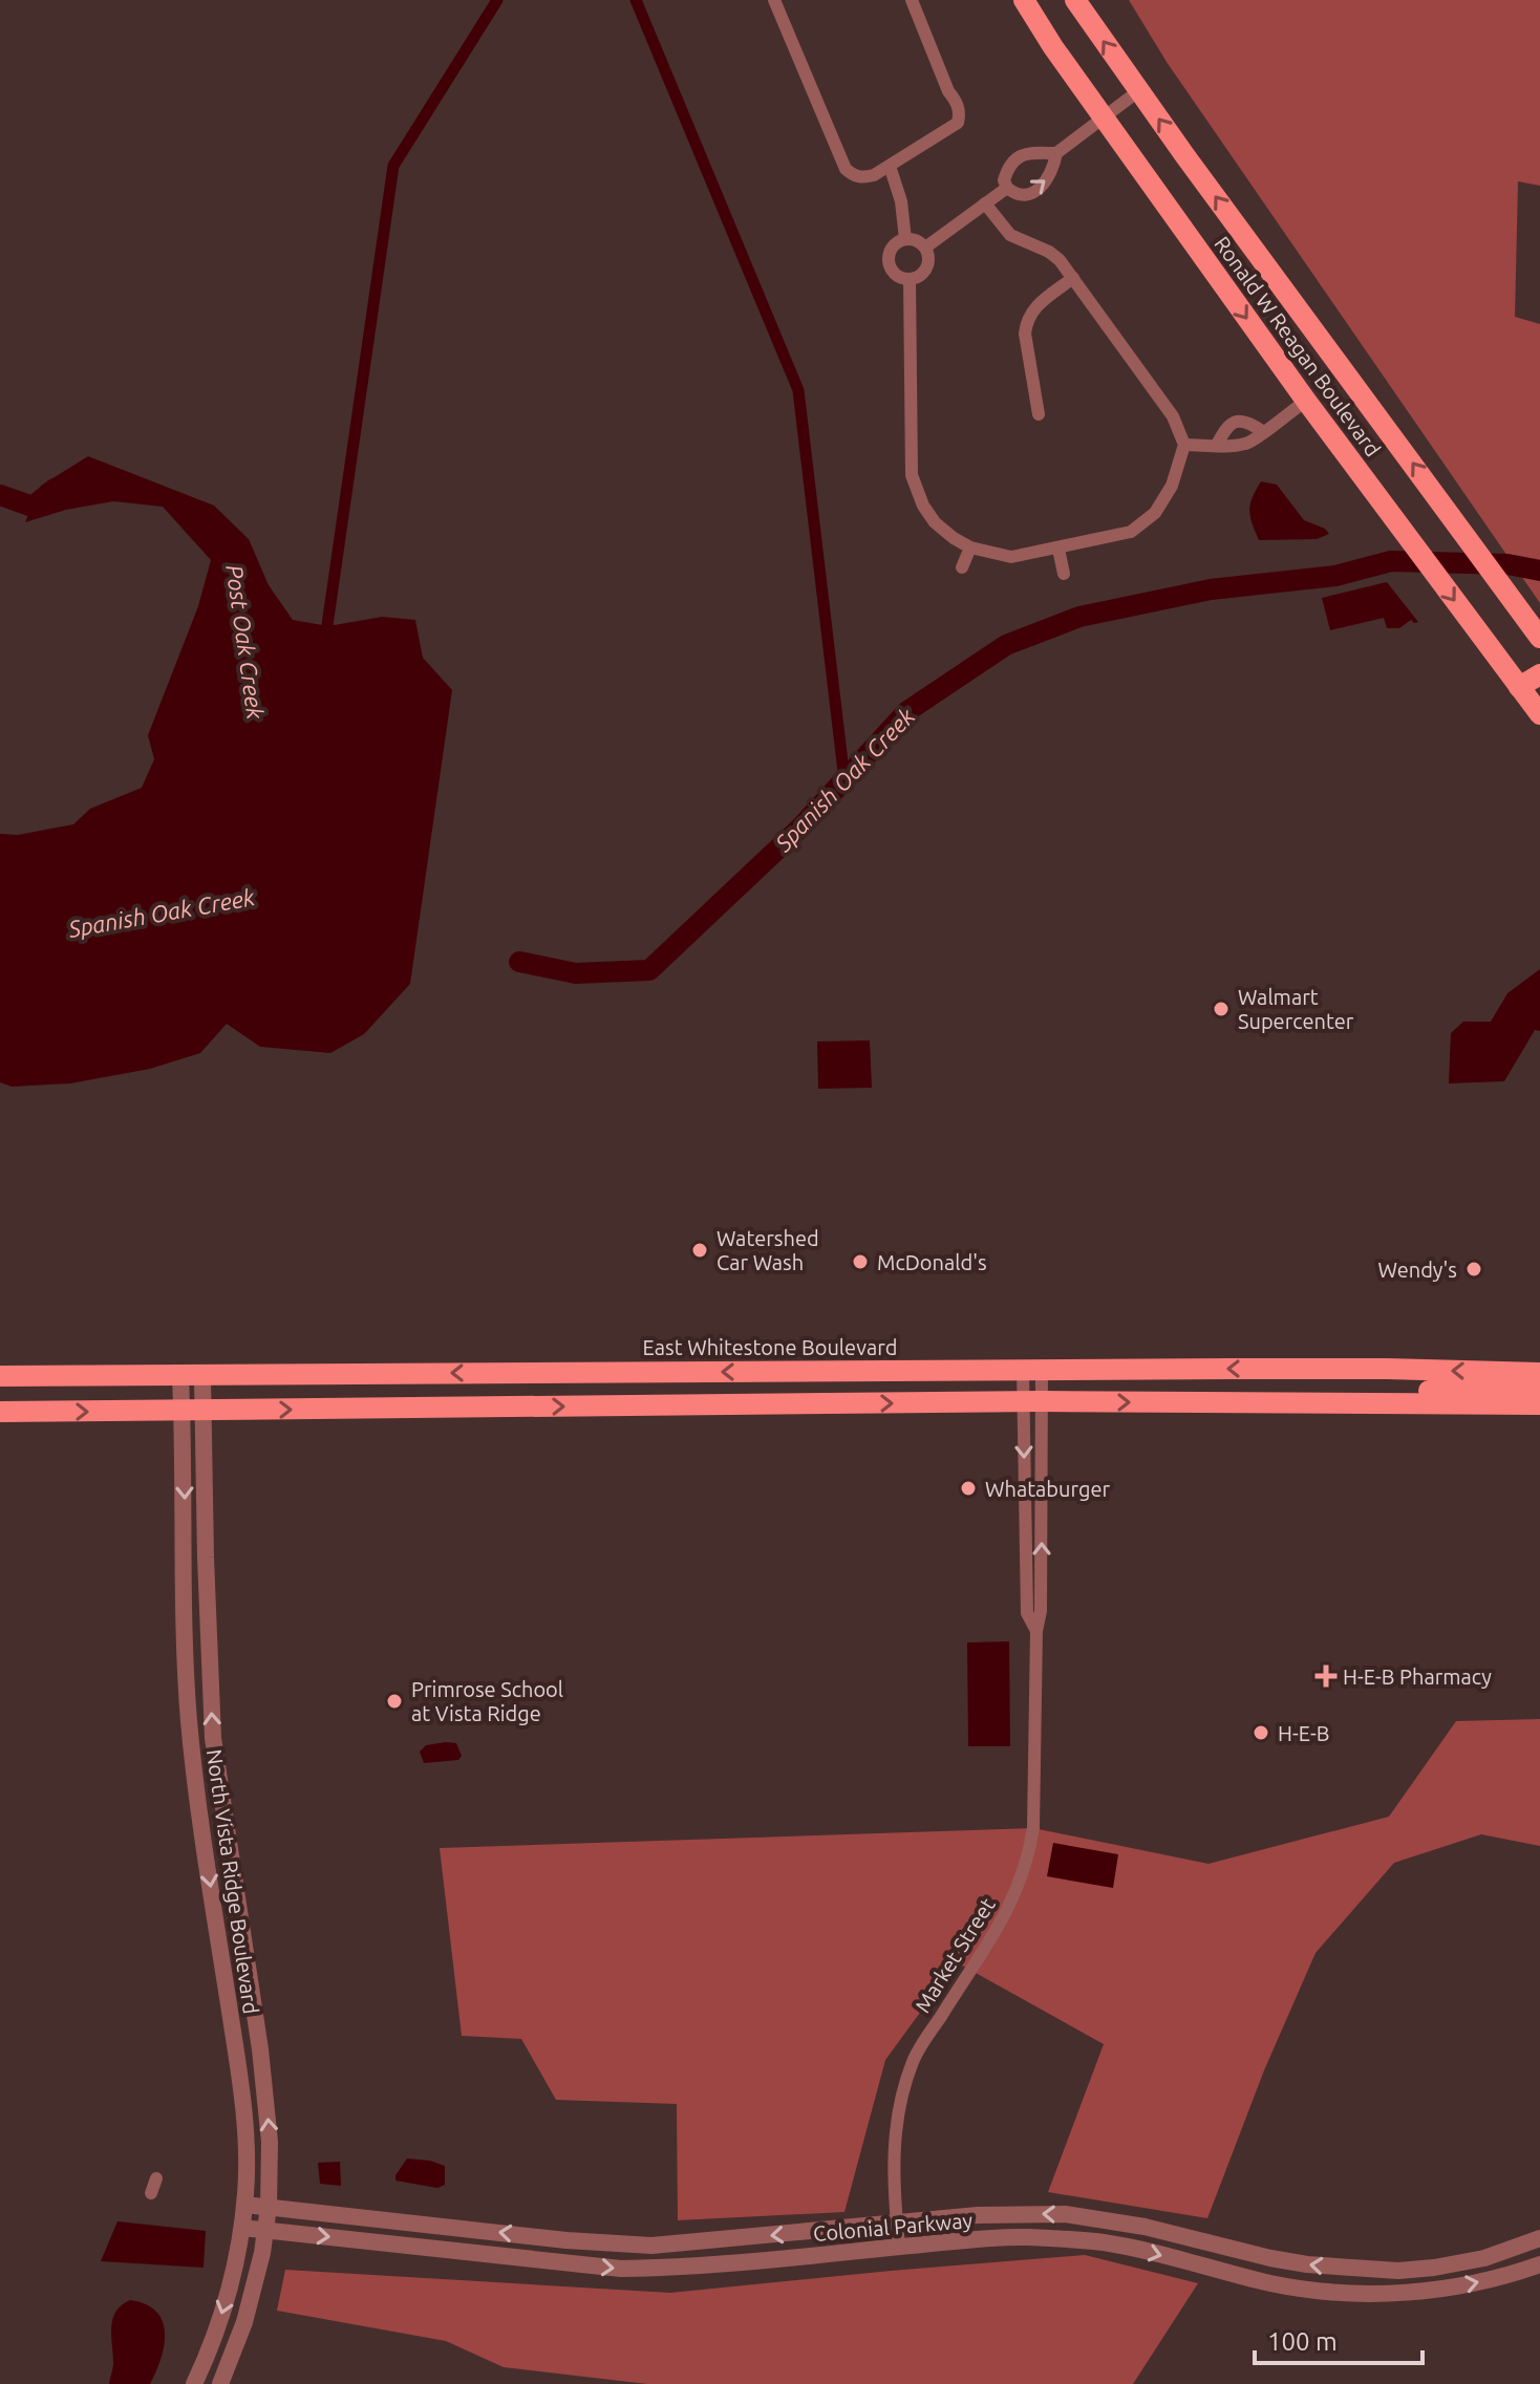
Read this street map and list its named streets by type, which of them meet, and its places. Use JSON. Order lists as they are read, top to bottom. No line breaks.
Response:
{"streets":{"main road":["Ronald W Reagan Boulevard","East Whitestone Boulevard"],"street":["North Vista Ridge Boulevard","Market Street","Colonial Parkway"]},"crossings":[["East Whitestone Boulevard","North Vista Ridge Boulevard"],["East Whitestone Boulevard","Market Street"],["North Vista Ridge Boulevard","Colonial Parkway"],["Market Street","Colonial Parkway"]],"water":["Post Oak Creek","Spanish Oak Creek"],"places":{"other":["Walmart Supercenter","Watershed Car Wash","McDonald's","Wendy's","Whataburger","Primrose School at Vista Ridge","H-E-B"],"health":["H-E-B Pharmacy"]},"scale_bar":"100 m"}
